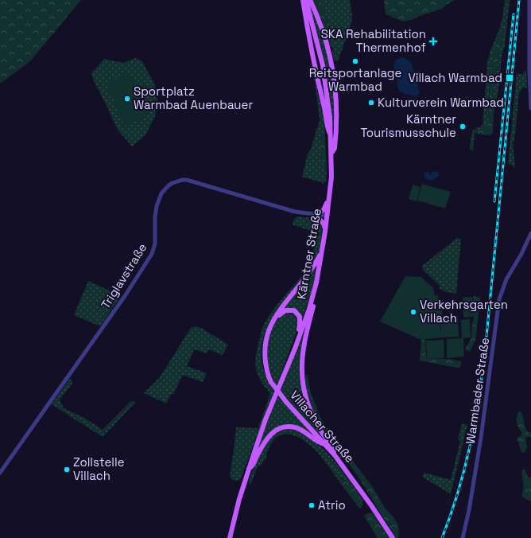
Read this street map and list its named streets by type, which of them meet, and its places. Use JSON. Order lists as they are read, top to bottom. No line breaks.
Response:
{"streets":{"main road":["Kärntner Straße","Villacher Straße"],"street":["Triglavstraße","Warmbader Straße"]},"crossings":[["Kärntner Straße","Triglavstraße"],["Kärntner Straße","Villacher Straße"]],"places":{"health":["SKA Rehabilitation Thermenhof"],"other":["Reitsportanlage Warmbad","Sportplatz Warmbad Auenbauer","Kulturverein Warmbad","Kärntner Tourismusschule","Verkehrsgarten Villach","Zollstelle Villach","Atrio"],"transit":["Villach Warmbad"]}}
